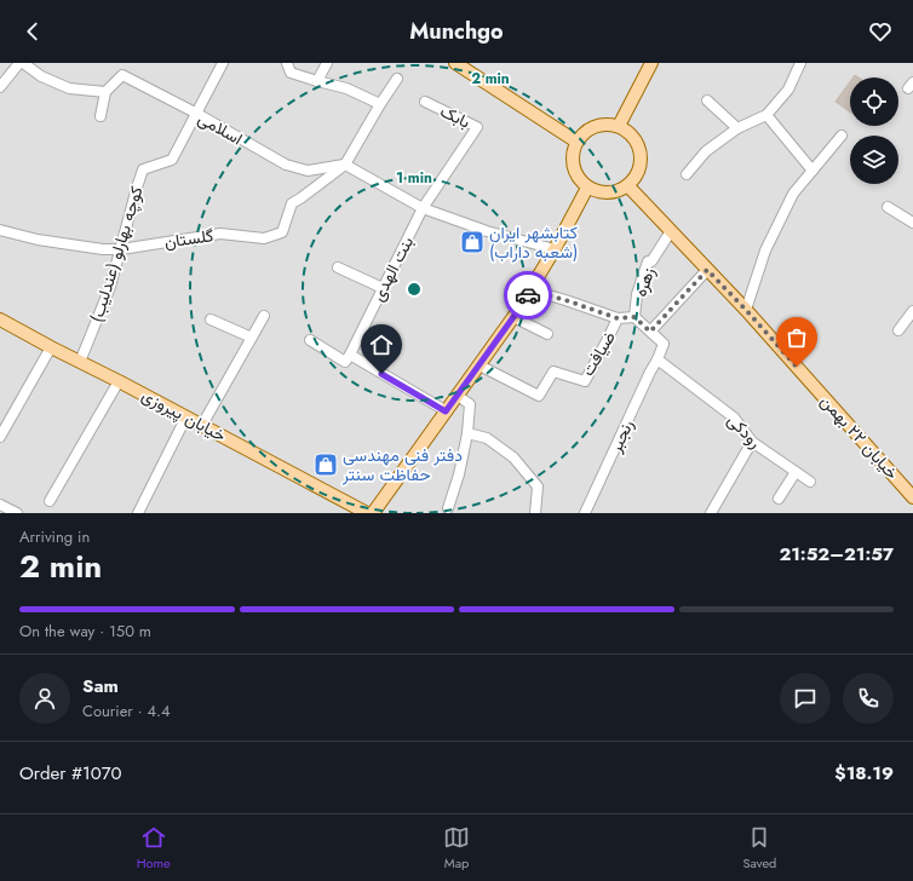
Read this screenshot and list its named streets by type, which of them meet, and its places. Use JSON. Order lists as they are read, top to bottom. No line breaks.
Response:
{"streets":{"main road":["خیابان پیروزی","خیابان ۲۲ بهمن"],"street":["بابک","اسلامی","گلستان","کوچه بهارلو (عندلیب)","بنت الهدی","زهره","ضیافت","رودکی","رنجبر"]},"crossings":[["بابک","بنت الهدی"],["اسلامی","گلستان"],["اسلامی","کوچه بهارلو (عندلیب)"],["گلستان","کوچه بهارلو (عندلیب)"],["کوچه بهارلو (عندلیب)","خیابان پیروزی"],["زهره","ضیافت"],["زهره","خیابان ۲۲ بهمن"],["رودکی","رنجبر"]],"places":{"shop":["کتابشهر ایران (شعبه داراب)","دفتر فنی مهندسی حفاظت سنتر"]},"page":{"header":"Munchgo","heading":["2 min","Arriving in","21:52–21:57"],"panel":["Sam","Courier · 4.4","Order #1070","$18.19"],"bar":"On the way · 150 m","tabs":["Home","Map","Saved"]},"rings":["2 min","1 min"]}
